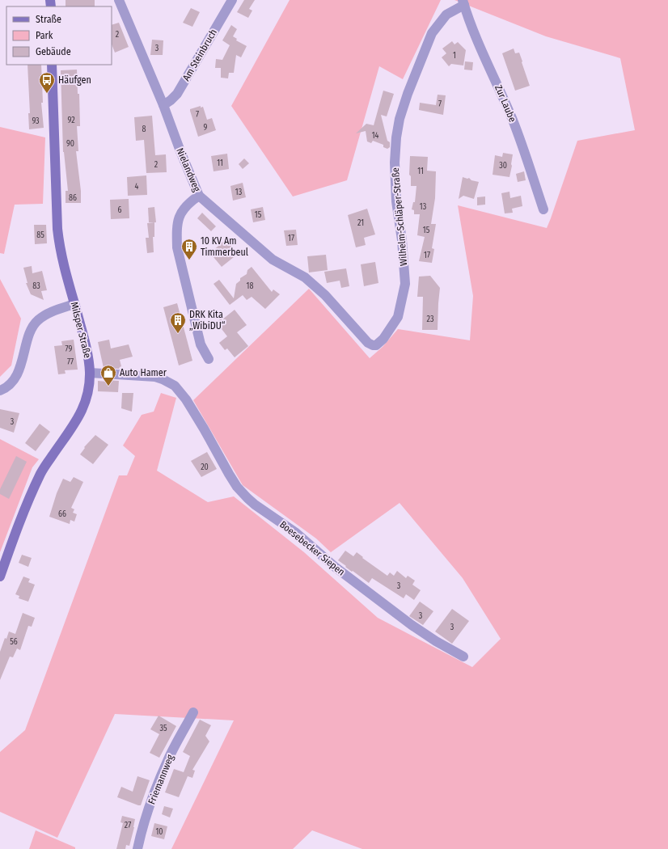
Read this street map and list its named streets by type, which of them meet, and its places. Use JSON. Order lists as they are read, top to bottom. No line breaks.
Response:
{"streets":{"street":["Am Steinbruch","Zur Laube","Nielandweg","Wilhelm-Schläper-Straße","Milsper Straße","Boesebecker Siepen","Friemannweg"]},"crossings":[["Am Steinbruch","Nielandweg"],["Zur Laube","Wilhelm-Schläper-Straße"],["Nielandweg","Wilhelm-Schläper-Straße"],["Milsper Straße","Boesebecker Siepen"]],"places":{"bus stop":["Häufgen"],"building":["10 KV Am Timmerbeul","DRK Kita „WibiDU“"],"shop":["Auto Hamer"]},"house_numbers":["2","3","1","7","7","92","93","9","8","14","90","11","2","30","11","4","13","86","13","6","15","21","15","85","17","17","83","18","23","79","77","3","20","66","3","3","3","56","35","27","10"],"legend":["Straße","Park","Gebäude"]}
